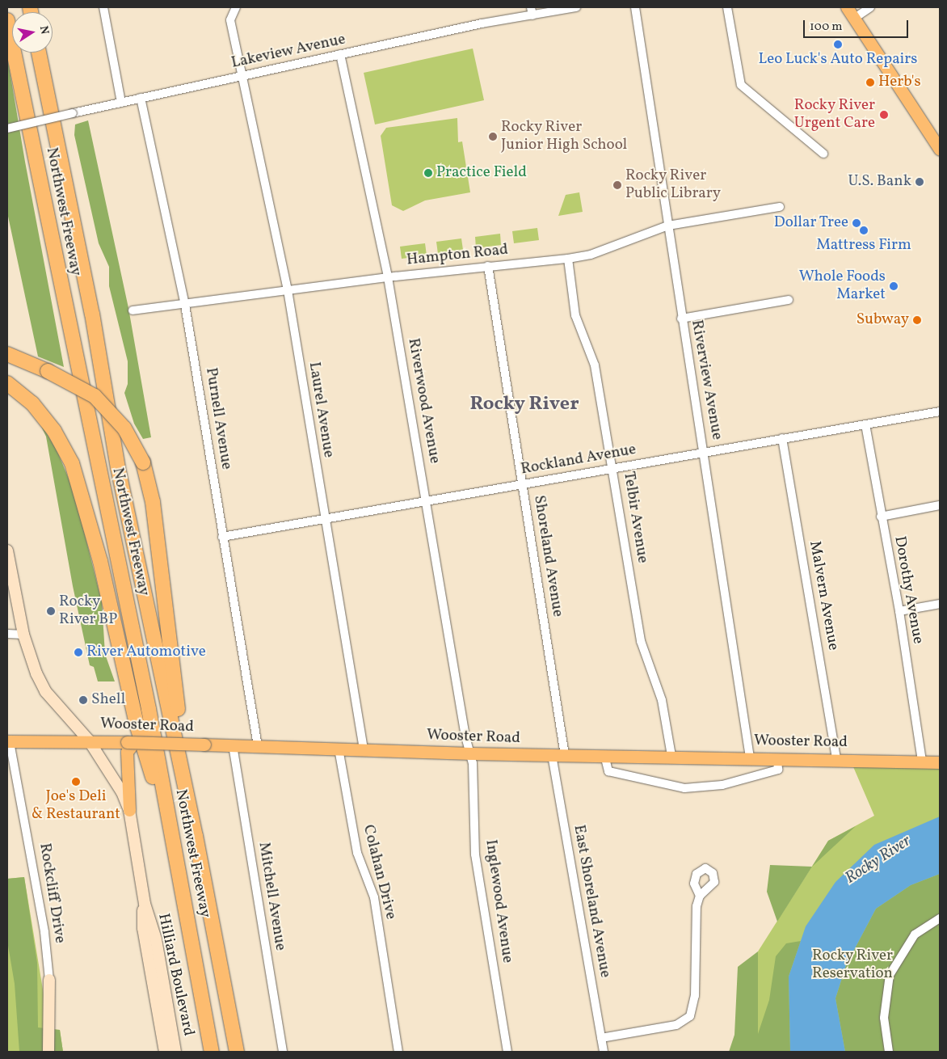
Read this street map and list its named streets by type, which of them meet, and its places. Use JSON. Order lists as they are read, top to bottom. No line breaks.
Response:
{"streets":{"highway":["Northwest Freeway"],"main road":["Wooster Road","Rockcliff Drive","Hilliard Boulevard"],"street":["Lakeview Avenue","Hampton Road","Riverview Avenue","Riverwood Avenue","Laurel Avenue","Purnell Avenue","Rockland Avenue","Telbir Avenue","Shoreland Avenue","Dorothy Avenue","Malvern Avenue","Colahan Drive","Mitchell Avenue","Inglewood Avenue","East Shoreland Avenue"]},"crossings":[["Lakeview Avenue","Riverwood Avenue"],["Lakeview Avenue","Laurel Avenue"],["Lakeview Avenue","Purnell Avenue"],["Hampton Road","Riverview Avenue"],["Hampton Road","Riverwood Avenue"],["Hampton Road","Laurel Avenue"],["Hampton Road","Purnell Avenue"],["Hampton Road","Telbir Avenue"],["Hampton Road","Shoreland Avenue"],["Riverview Avenue","Rockland Avenue"],["Riverview Avenue","Wooster Road"],["Riverwood Avenue","Rockland Avenue"],["Riverwood Avenue","Wooster Road"],["Riverwood Avenue","Inglewood Avenue"],["Laurel Avenue","Rockland Avenue"],["Laurel Avenue","Wooster Road"],["Purnell Avenue","Rockland Avenue"],["Purnell Avenue","Wooster Road"],["Rockland Avenue","Telbir Avenue"],["Rockland Avenue","Shoreland Avenue"],["Rockland Avenue","Dorothy Avenue"],["Rockland Avenue","Malvern Avenue"],["Telbir Avenue","Wooster Road"],["Shoreland Avenue","Wooster Road"],["Dorothy Avenue","Wooster Road"],["Malvern Avenue","Wooster Road"],["Wooster Road","Colahan Drive"],["Wooster Road","Rockcliff Drive"],["Wooster Road","Mitchell Avenue"],["Wooster Road","Inglewood Avenue"],["Wooster Road","East Shoreland Avenue"],["Wooster Road","Hilliard Boulevard"]],"districts":["Rocky River"],"water":["Rocky River"],"parks":["Rocky River Reservation"],"places":["Leo Luck's Auto Repairs","Herb's","Rocky River Urgent Care","Rocky River Junior High School","Practice Field","U.S. Bank","Rocky River Public Library","Dollar Tree","Mattress Firm","Whole Foods Market","Subway","Rocky River BP","River Automotive","Shell","Joe's Deli & Restaurant"],"scale_bar":"100 m","north":"right"}
